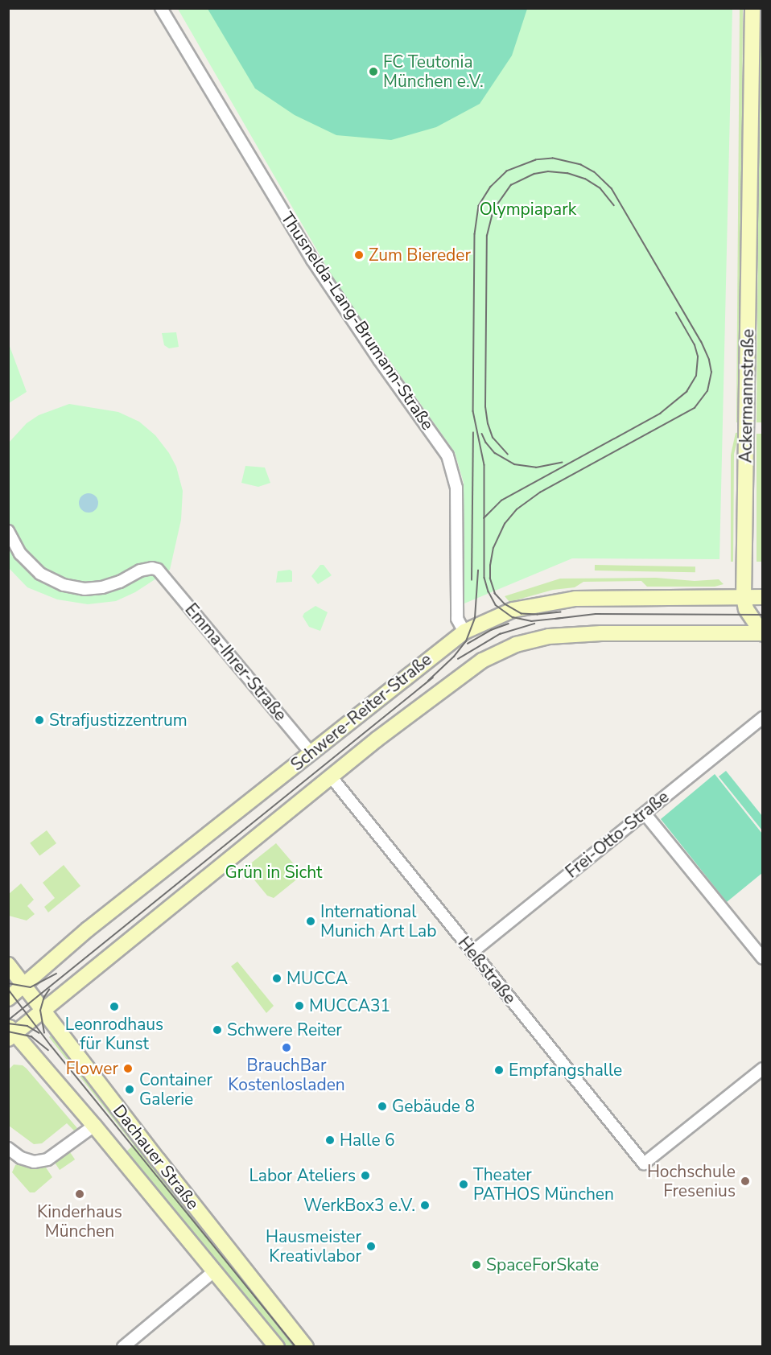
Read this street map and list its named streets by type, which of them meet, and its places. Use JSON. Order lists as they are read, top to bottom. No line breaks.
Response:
{"streets":{"main road":["Ackermannstraße","Schwere-Reiter-Straße","Dachauer Straße"],"street":["Thusnelda-Lang-Brumann-Straße","Emma-Ihrer-Straße","Frei-Otto-Straße","Heßstraße"]},"crossings":[["Thusnelda-Lang-Brumann-Straße","Schwere-Reiter-Straße"],["Ackermannstraße","Schwere-Reiter-Straße"],["Emma-Ihrer-Straße","Schwere-Reiter-Straße"],["Schwere-Reiter-Straße","Heßstraße"],["Schwere-Reiter-Straße","Dachauer Straße"],["Frei-Otto-Straße","Heßstraße"]],"parks":["Olympiapark","Grün in Sicht"],"places":["FC Teutonia München e.V.","Zum Biereder","Strafjustizzentrum","International Munich Art Lab","MUCCA","MUCCA31","Leonrodhaus für Kunst","Schwere Reiter","BrauchBar Kostenlosladen","Flower","Empfangshalle","Container Galerie","Gebäude 8","Halle 6","Labor Ateliers","Hochschule Fresenius","Theater PATHOS München","Kinderhaus München","WerkBox3 e.V.","Hausmeister Kreativlabor","SpaceForSkate"]}
